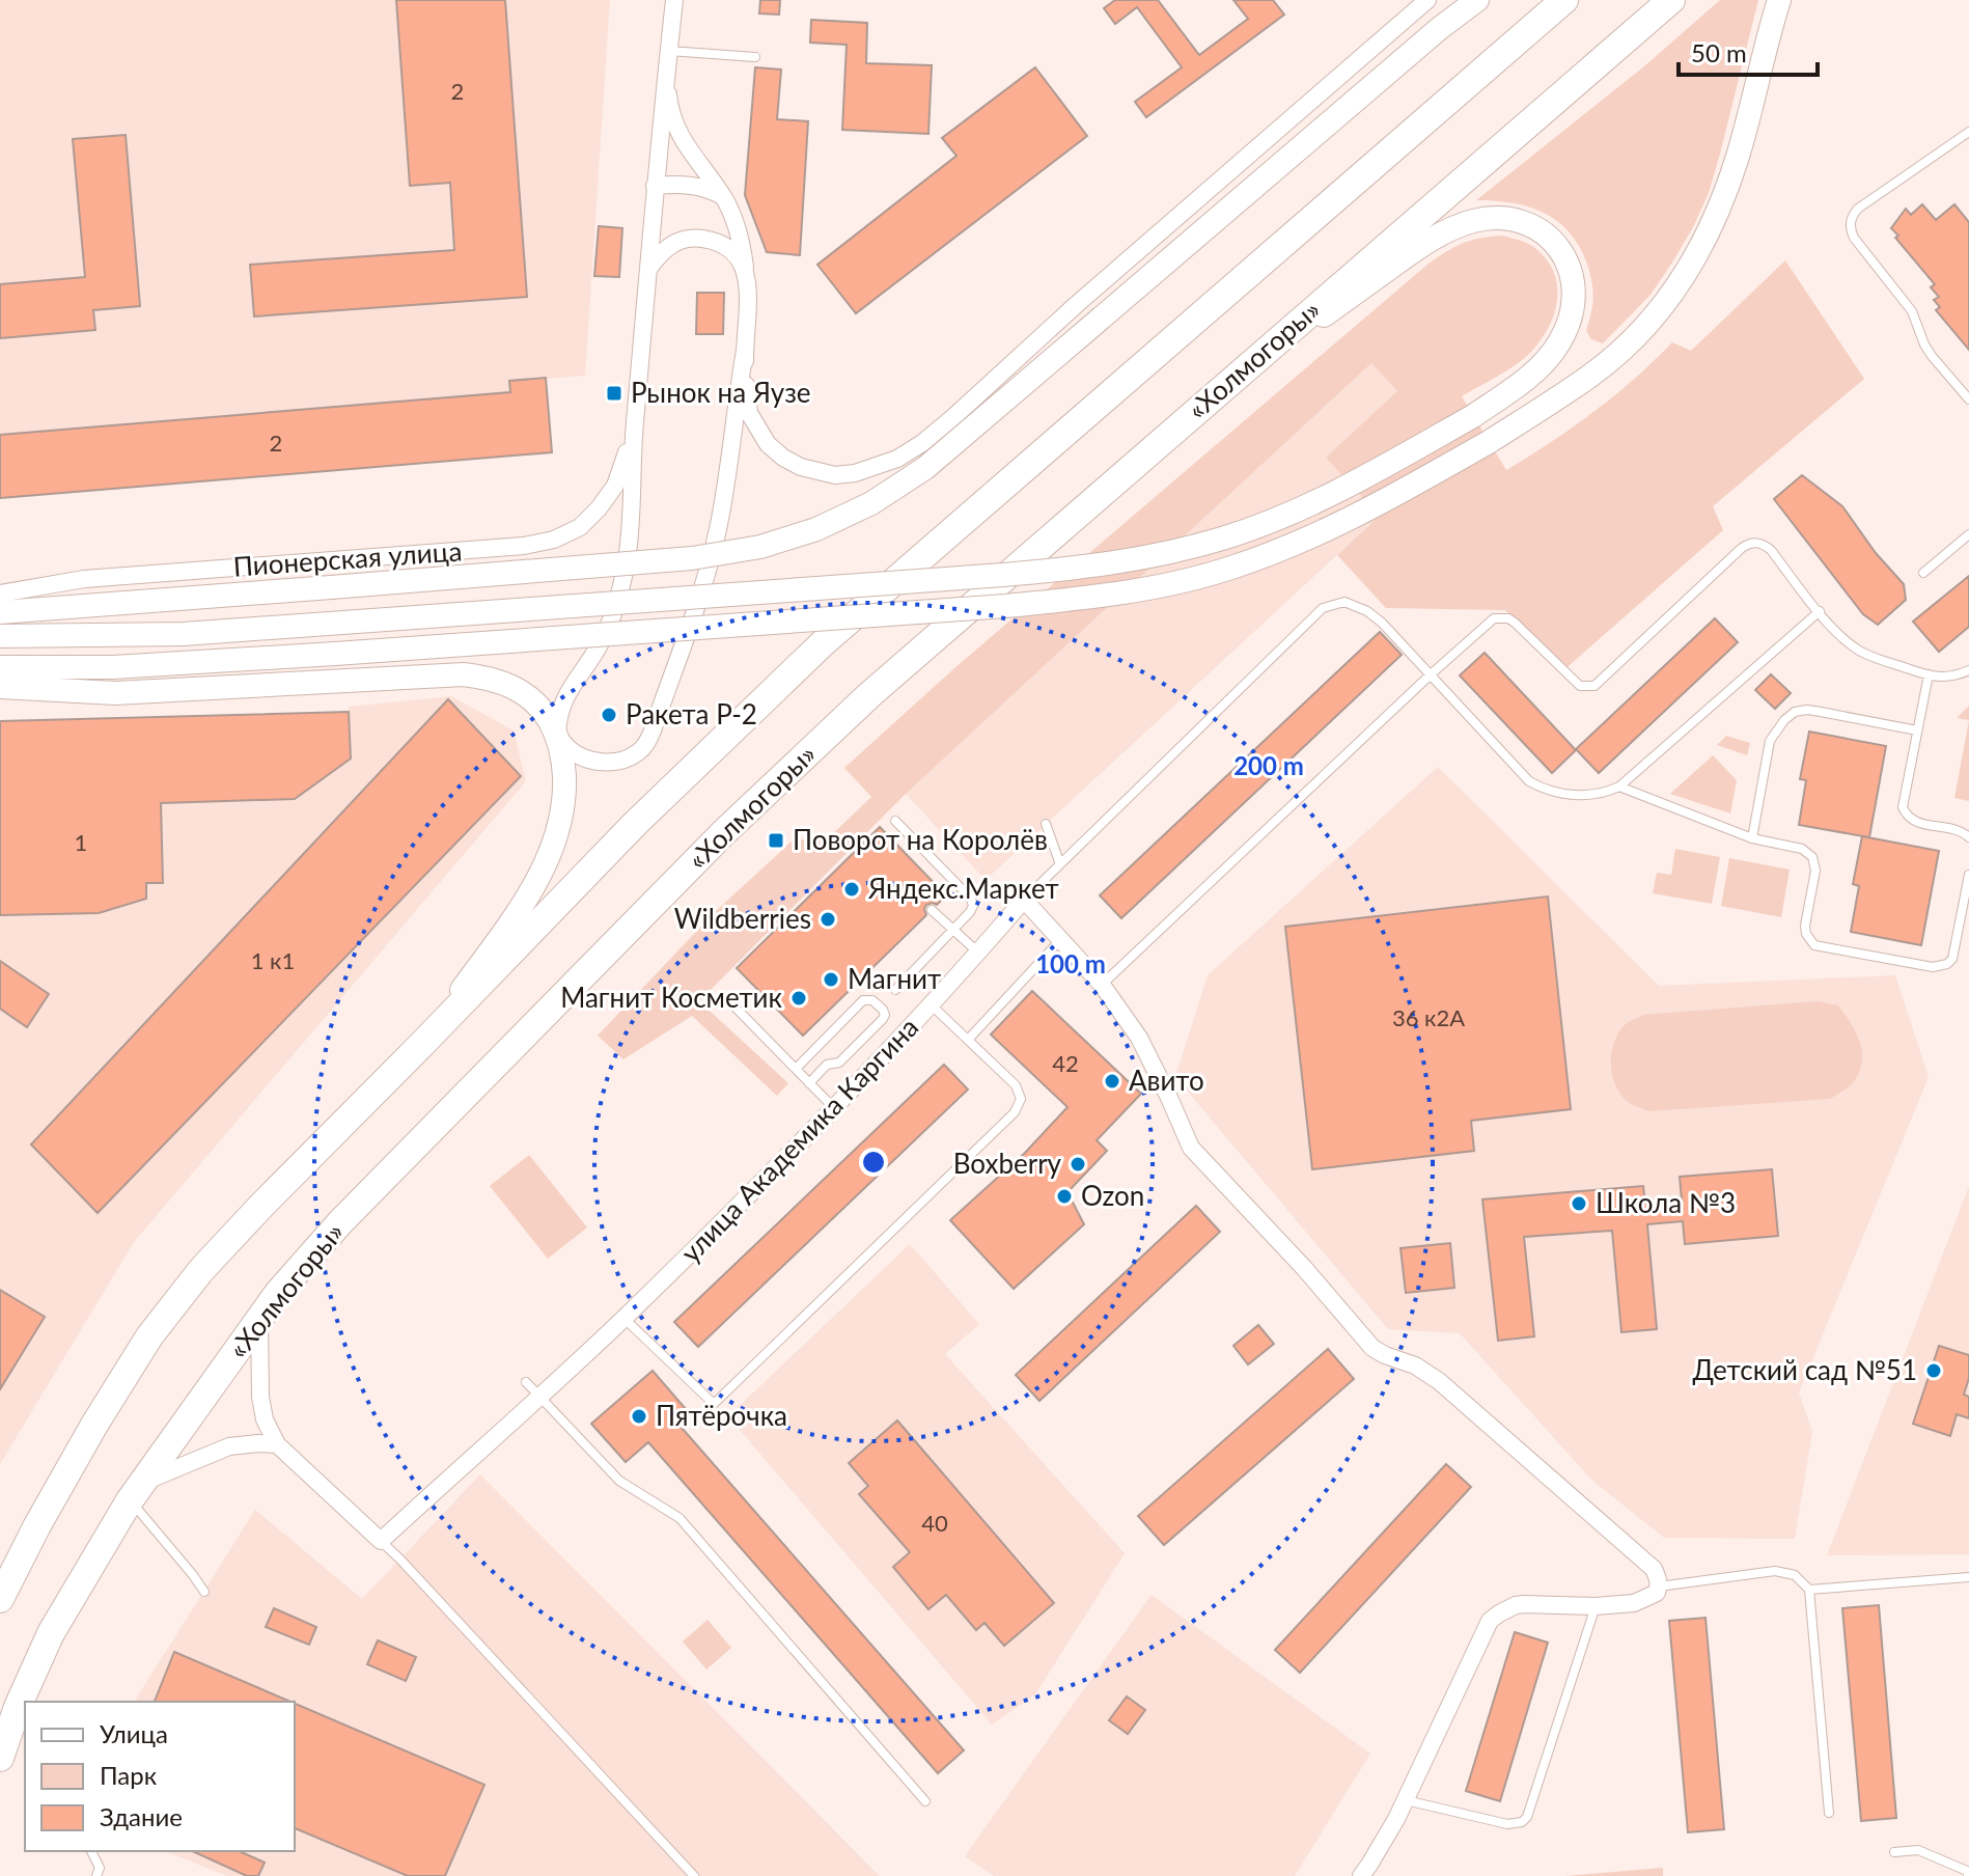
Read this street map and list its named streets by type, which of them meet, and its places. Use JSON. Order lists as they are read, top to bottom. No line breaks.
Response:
{"streets":{"highway":["«Холмогоры»"],"main road":["Пионерская улица"],"street":["улица Академика Каргина"]},"places":{"transit":["Рынок на Яузе","Поворот на Королёв"],"other":["Ракета Р-2","Яндекс.Маркет","Wildberries","Магнит","Магнит Косметик","Авито","Boxberry","Ozon","Школа №3","Детский сад №51","Пятёрочка"]},"house_numbers":["2","2","1","1 к1","36 к2А","42","40"],"legend":["Улица","Парк","Здание"],"scale_bar":"50 m","rings":["200 m","100 m"]}
